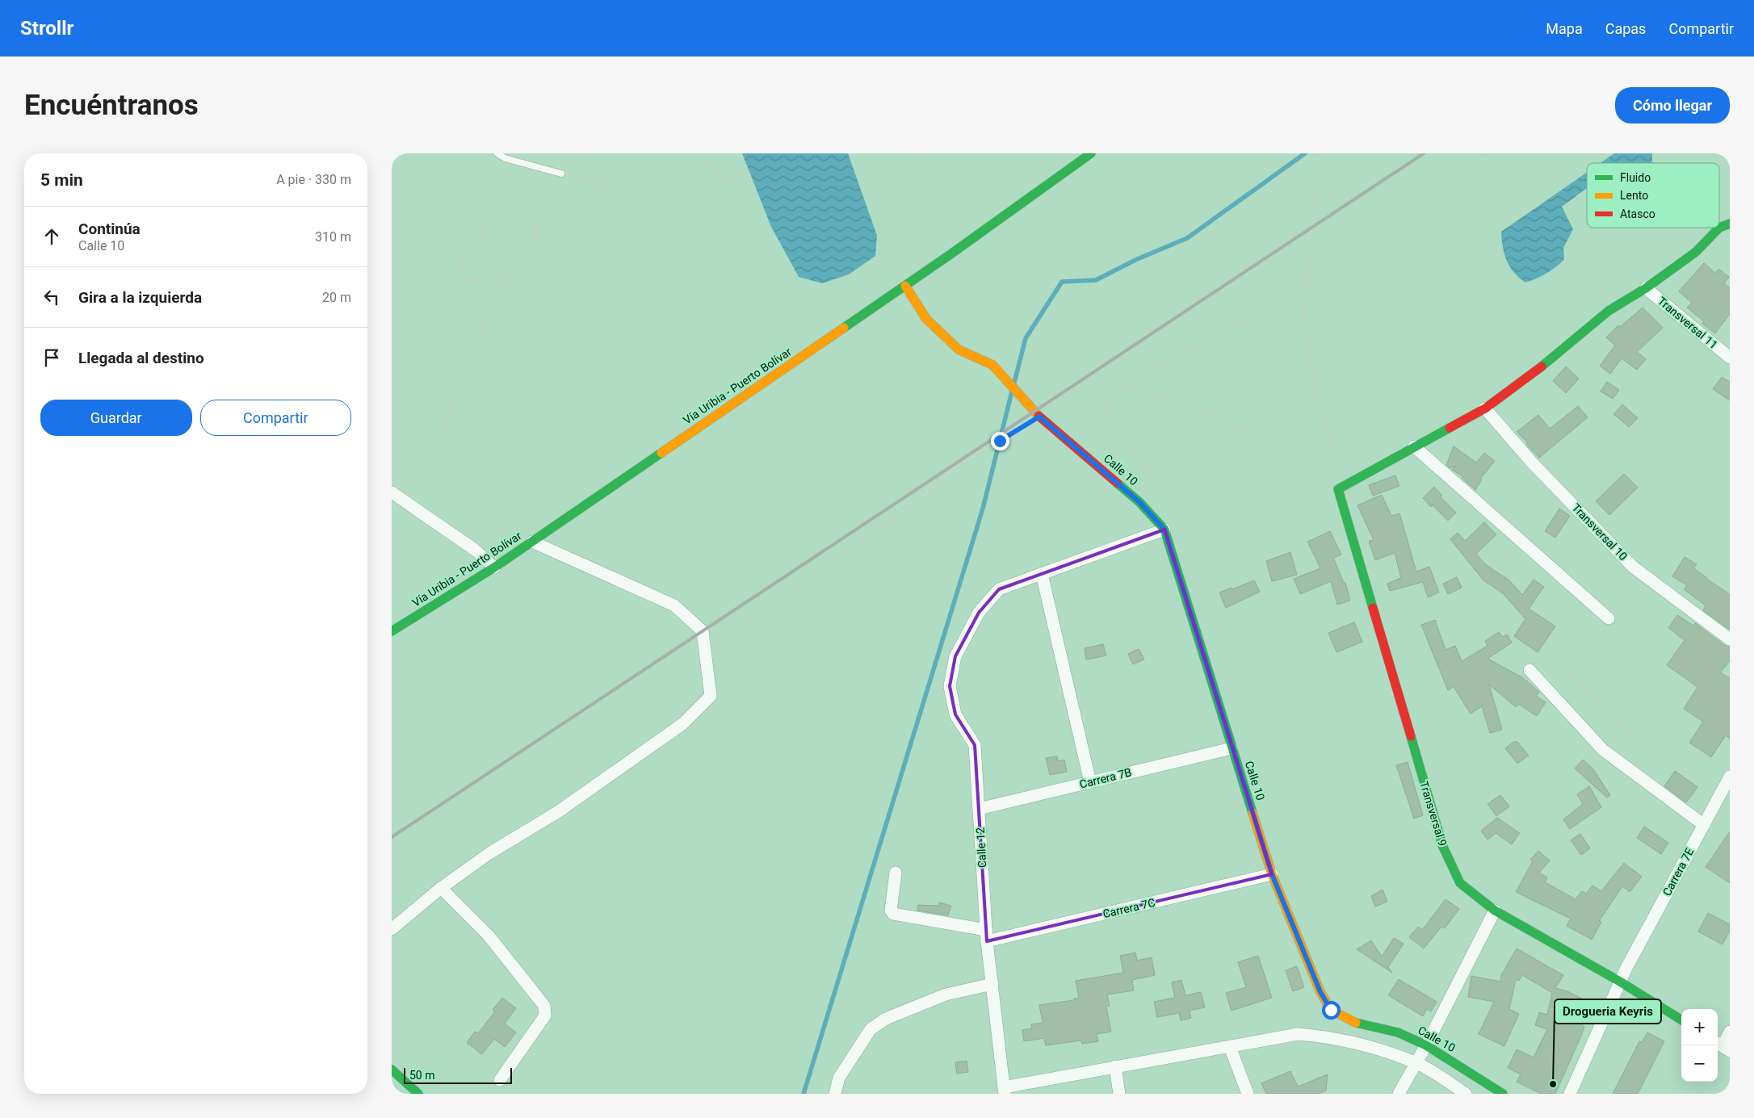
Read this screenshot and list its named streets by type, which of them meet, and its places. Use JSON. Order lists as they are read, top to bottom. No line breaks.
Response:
{"streets":{"street":["Transversal 11","Vía Uribia - Puerto Bolívar","Calle 10","Transversal 10","Carrera 7B","Transversal 9","Calle 12","Carrera 7E","Carrera 7C"]},"crossings":[["Vía Uribia - Puerto Bolívar","Calle 10"],["Calle 10","Carrera 7B"],["Calle 10","Calle 12"],["Calle 10","Carrera 7C"],["Carrera 7B","Calle 12"],["Transversal 9","Carrera 7E"],["Calle 12","Carrera 7C"]],"places":["Drogueria Keyris"],"legend":["Fluido","Lento","Atasco"],"scale_bar":"50 m","page":{"header":"Strollr","nav":["Mapa","Capas","Compartir"],"buttons":["Cómo llegar",["Guardar","Compartir"]],"title":"Encuéntranos","heading":["5 min","A pie · 330 m"],"list":[["Continúa","Calle 10","310 m"],["Gira a la izquierda","20 m"],"Llegada al destino"],"map_buttons":["+","−"],"scale":"50 m"}}
